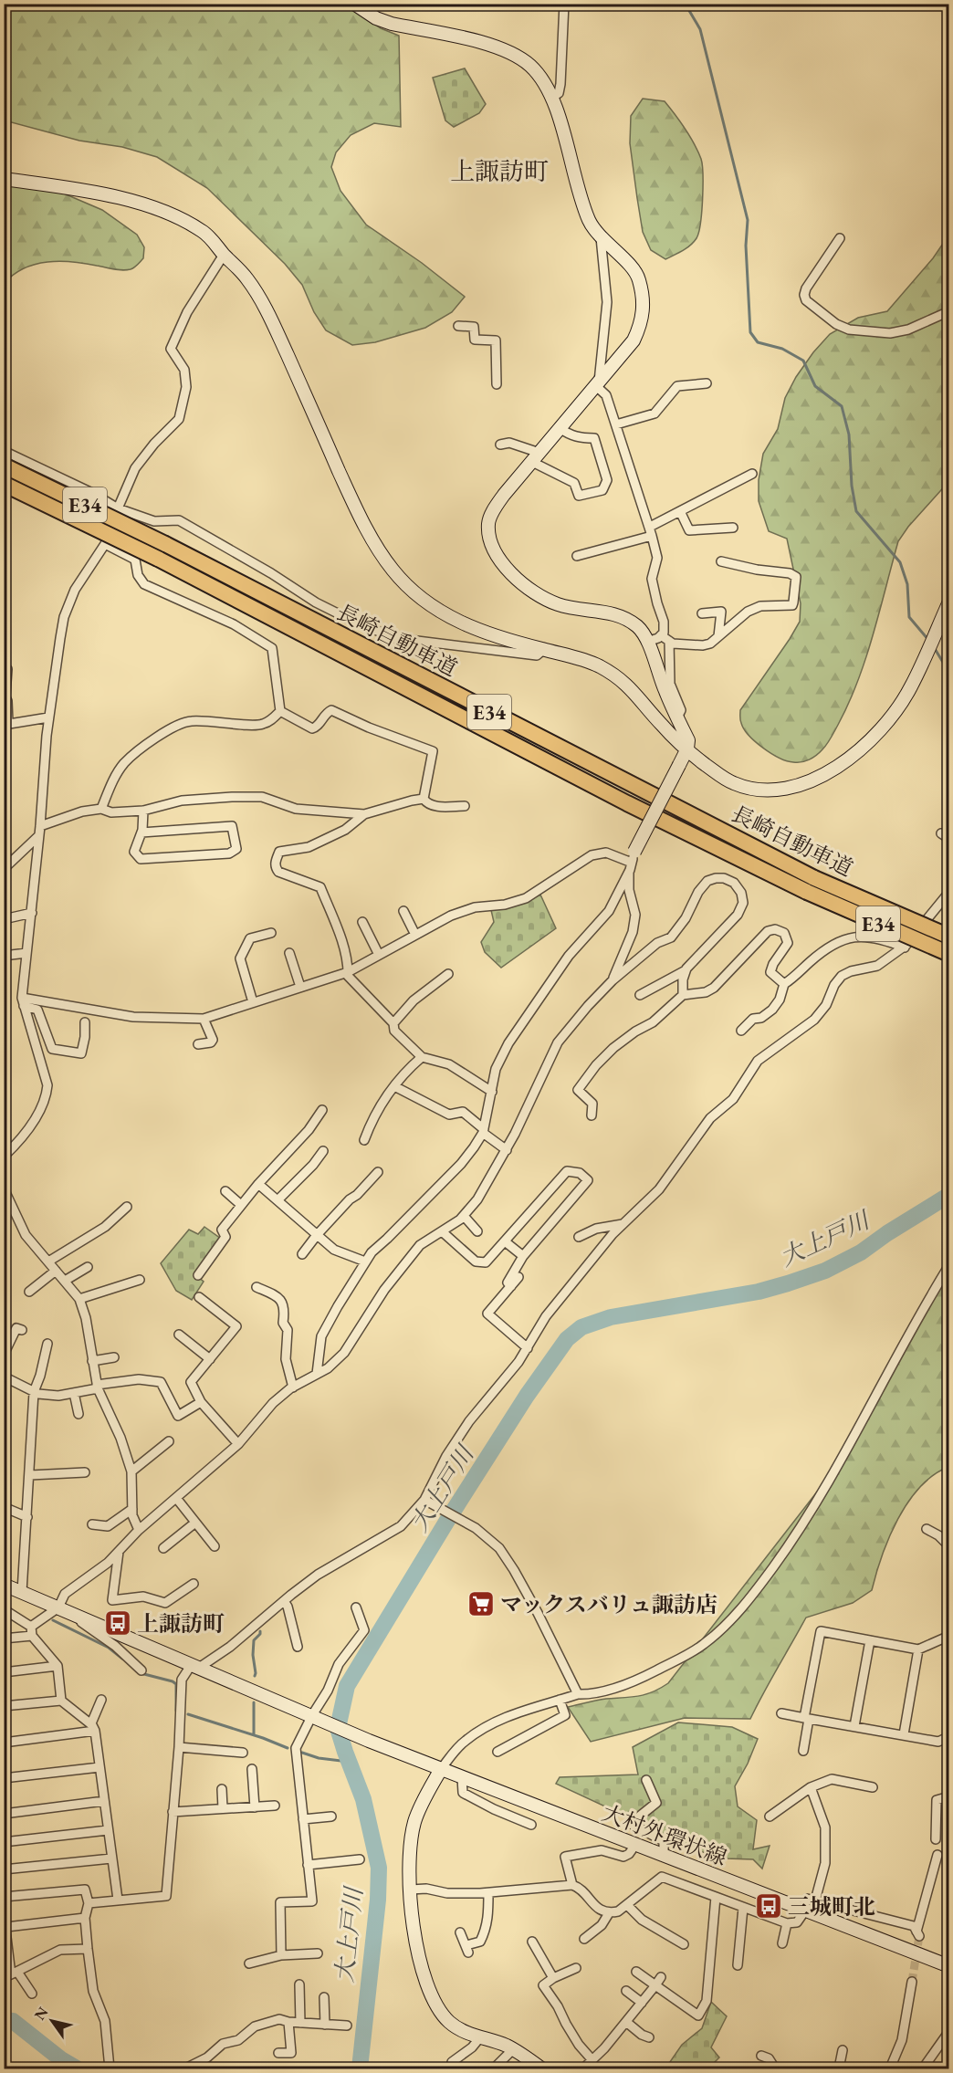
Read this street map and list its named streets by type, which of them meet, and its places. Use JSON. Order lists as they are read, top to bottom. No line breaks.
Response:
{"streets":{"highway":["E34","長崎自動車道"],"street":["大村外環状線"]},"districts":["上諏訪町"],"water":["大上戸川"],"places":{"supermarket":["マックスバリュ諏訪店"],"bus stop":["上諏訪町","三城町北"]},"north":"top left"}
